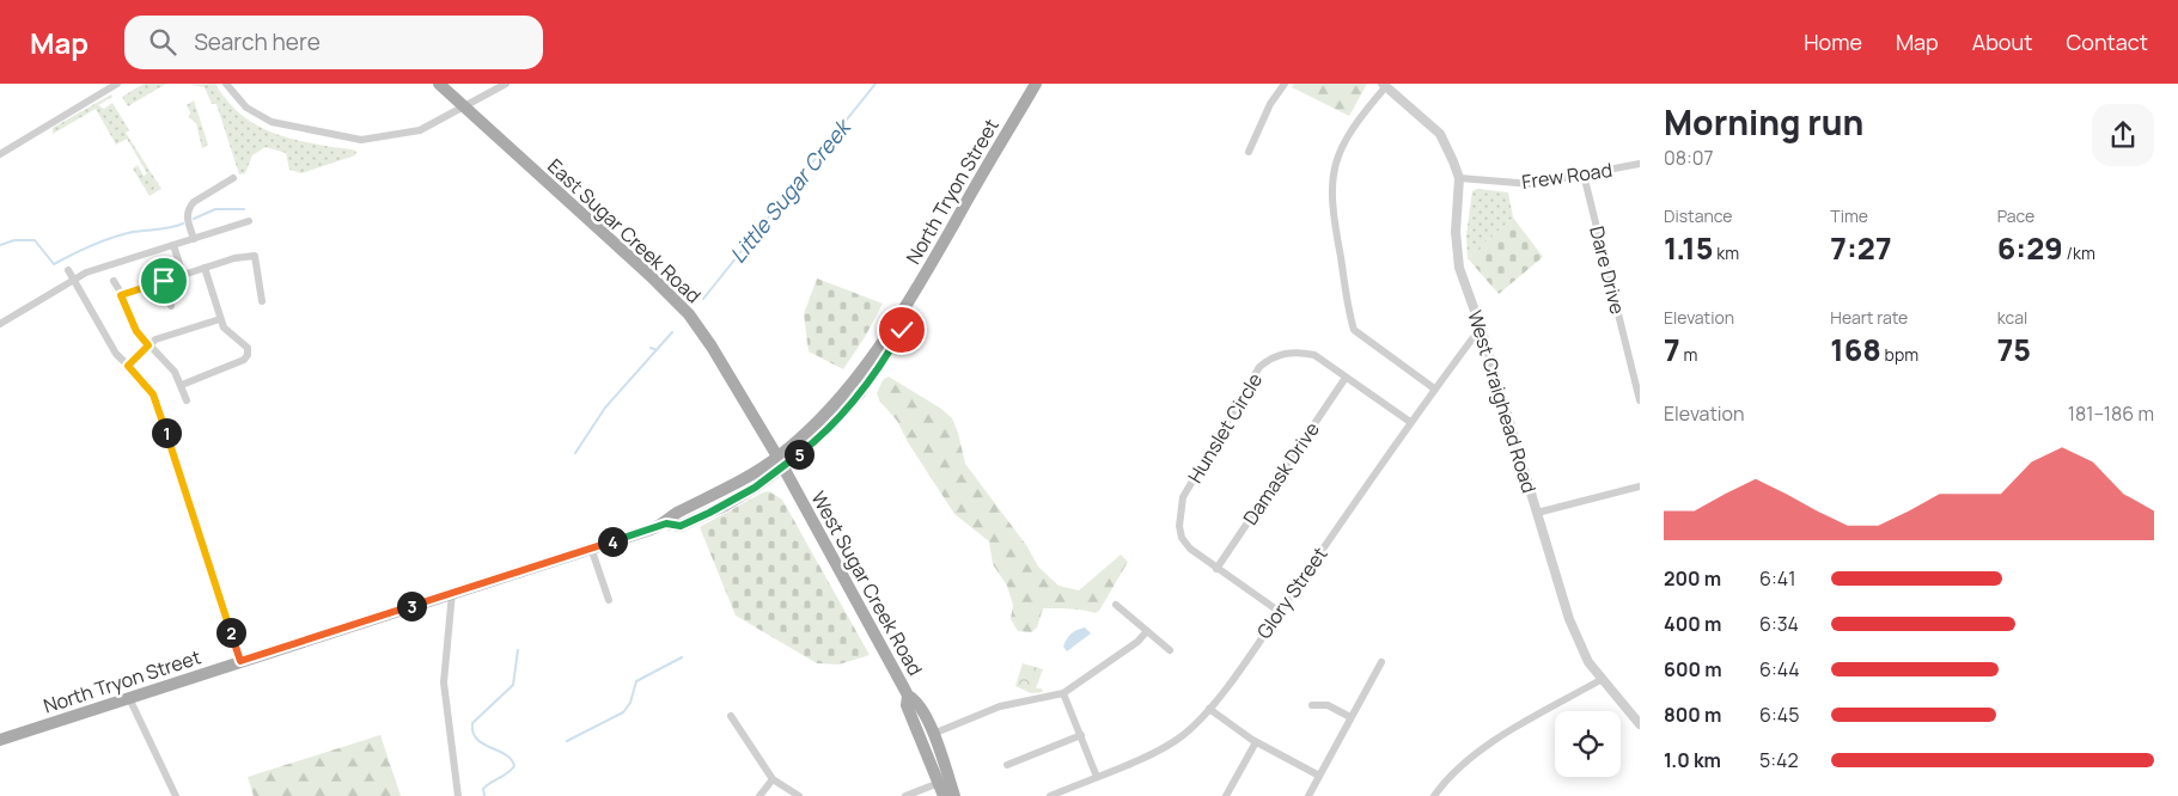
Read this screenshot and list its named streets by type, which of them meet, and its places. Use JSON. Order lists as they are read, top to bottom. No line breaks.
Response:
{"streets":{"main road":["North Tryon Street","East Sugar Creek Road","West Sugar Creek Road"],"street":["Frew Road","Dare Drive","West Craighead Road","Hunslet Circle","Damask Drive","Glory Street"]},"crossings":[["Frew Road","Dare Drive"],["Frew Road","West Craighead Road"],["North Tryon Street","East Sugar Creek Road"],["North Tryon Street","West Sugar Creek Road"],["East Sugar Creek Road","West Sugar Creek Road"],["West Craighead Road","Glory Street"],["Hunslet Circle","Damask Drive"],["Hunslet Circle","Glory Street"]],"water":["Little Sugar Creek"],"page":{"header":"Map","search":"Search here","nav":["Home","Map","About","Contact"],"heading":["Morning run","08:07"],"stats":[["Distance","1.15 km"],["Time","7:27"],["Pace","6:29 /km"],["Elevation","7 m"],["Heart rate","168 bpm"],["kcal","75"]],"chart":["Elevation","181–186 m"],"pins":["1","5","4","3","2"],"list":[{"name":"200 m","note":"6:41"},{"name":"400 m","note":"6:34"},{"name":"600 m","note":"6:44"},{"name":"800 m","note":"6:45"},{"name":"1.0 km","note":"5:42"}]}}
